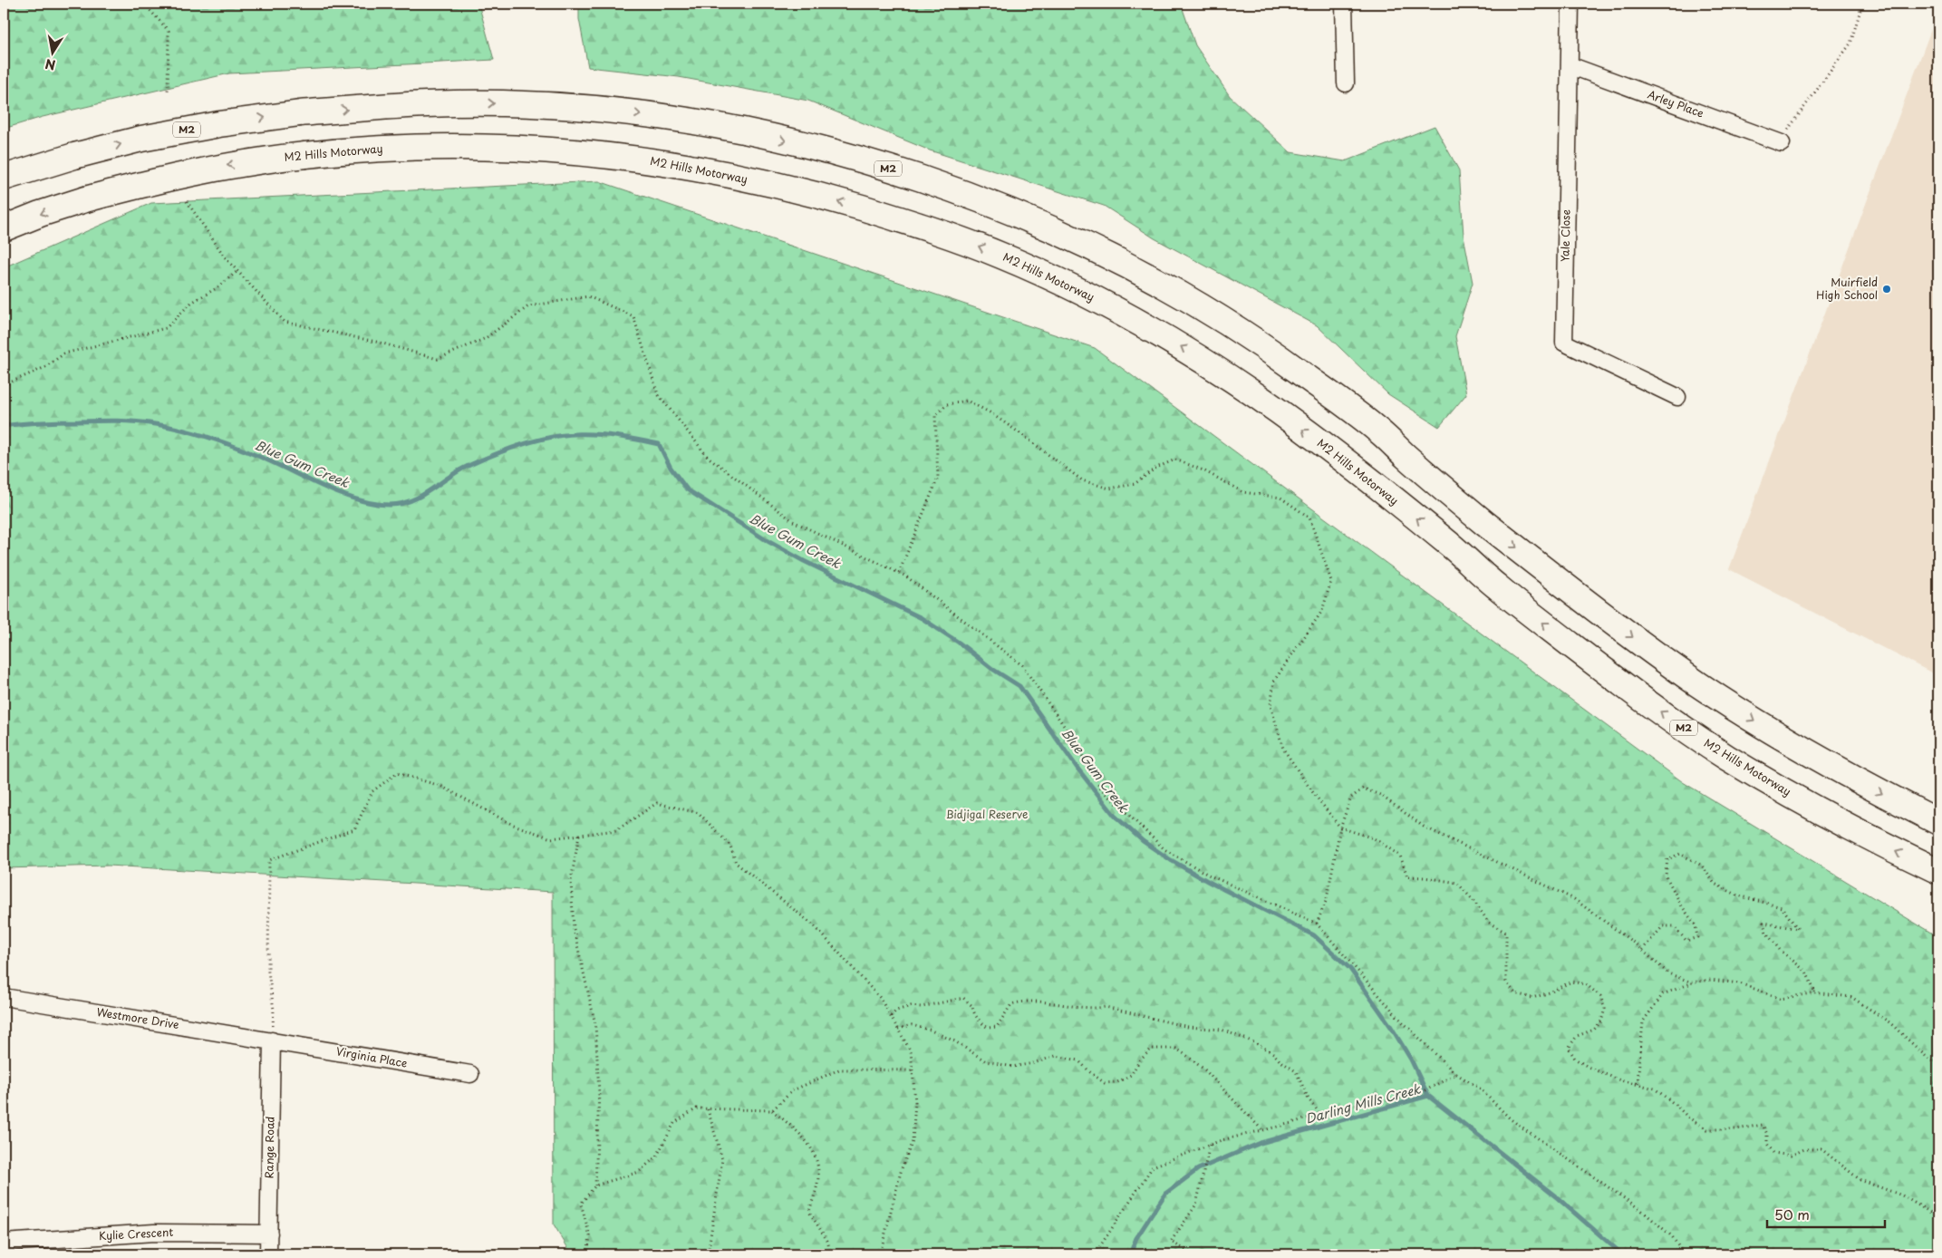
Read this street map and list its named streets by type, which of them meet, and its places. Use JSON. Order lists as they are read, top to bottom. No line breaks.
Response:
{"streets":{"highway":["M2","M2 Hills Motorway"],"street":["Arley Place","Yale Close","Westmore Drive","Virginia Place","Range Road","Kylie Crescent"]},"crossings":[["Arley Place","Yale Close"],["Westmore Drive","Virginia Place"],["Westmore Drive","Range Road"],["Virginia Place","Range Road"],["Range Road","Kylie Crescent"]],"water":["Blue Gum Creek","Darling Mills Creek"],"parks":["Bidjigal Reserve"],"places":["Muirfield High School"],"scale_bar":"50 m","north":"bottom"}
